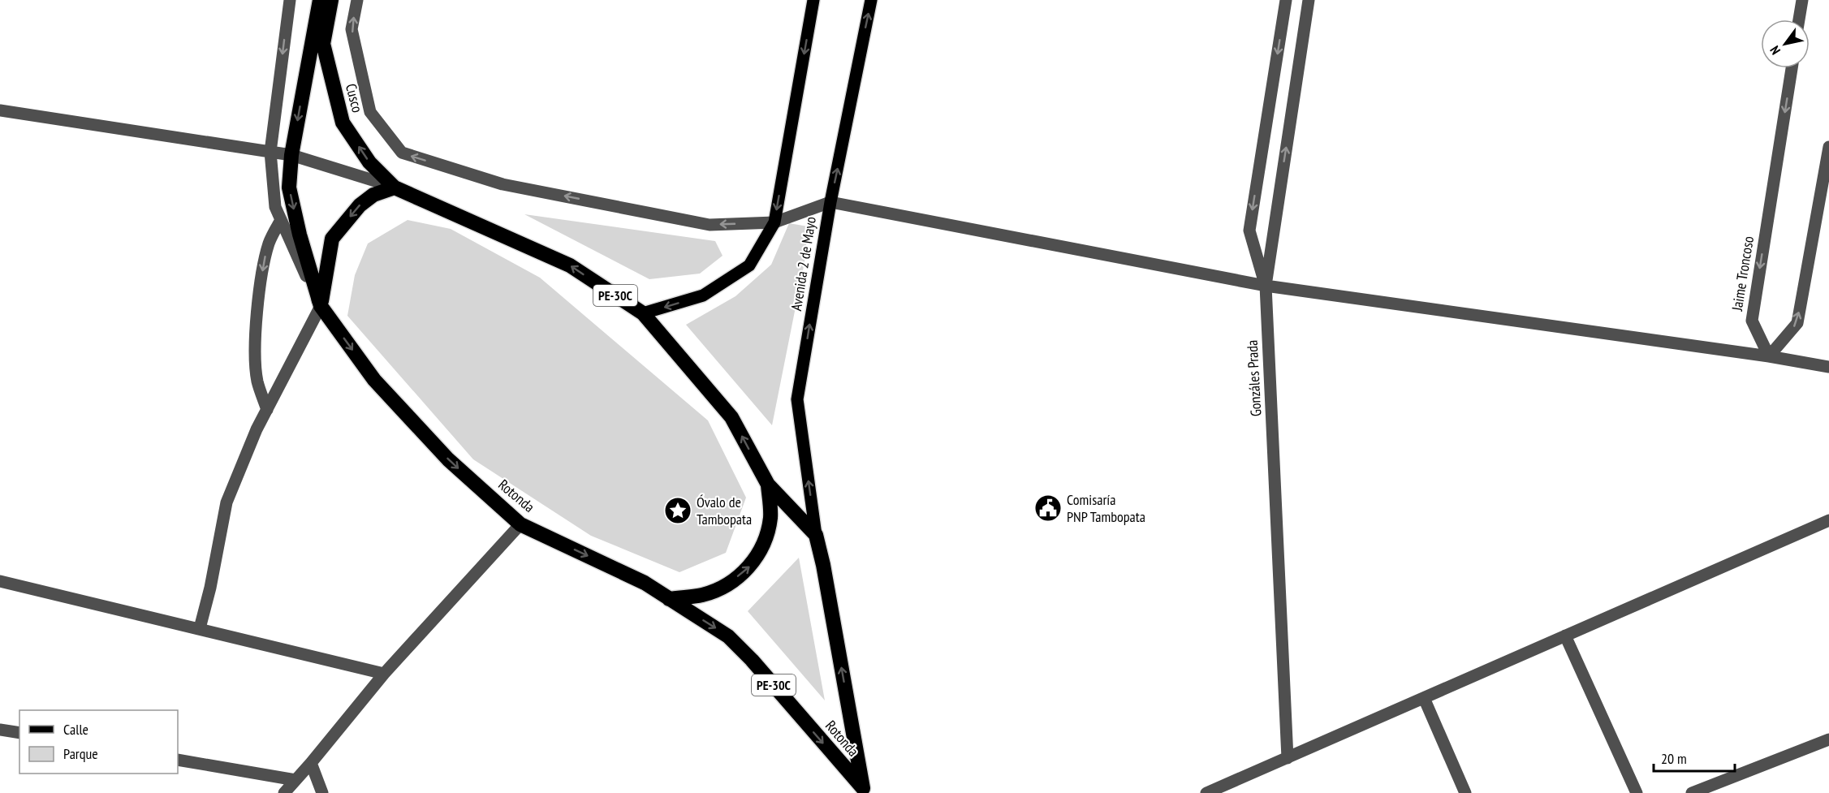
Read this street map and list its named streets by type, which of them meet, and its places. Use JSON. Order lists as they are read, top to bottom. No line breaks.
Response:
{"streets":{"highway":["Cusco","PE-30C","Rotonda"],"main road":["Avenida 2 de Mayo"],"street":["Jaime Troncoso","Gonzáles Prada"]},"crossings":[["Cusco","PE-30C"],["Avenida 2 de Mayo","PE-30C"],["PE-30C","Rotonda"]],"one_way":["Cusco","Rotonda"],"places":{"public building":["Comisaría PNP Tambopata"],"place":["Óvalo de Tambopata"]},"legend":["Calle","Parque"],"scale_bar":"20 m","north":"bottom left"}
